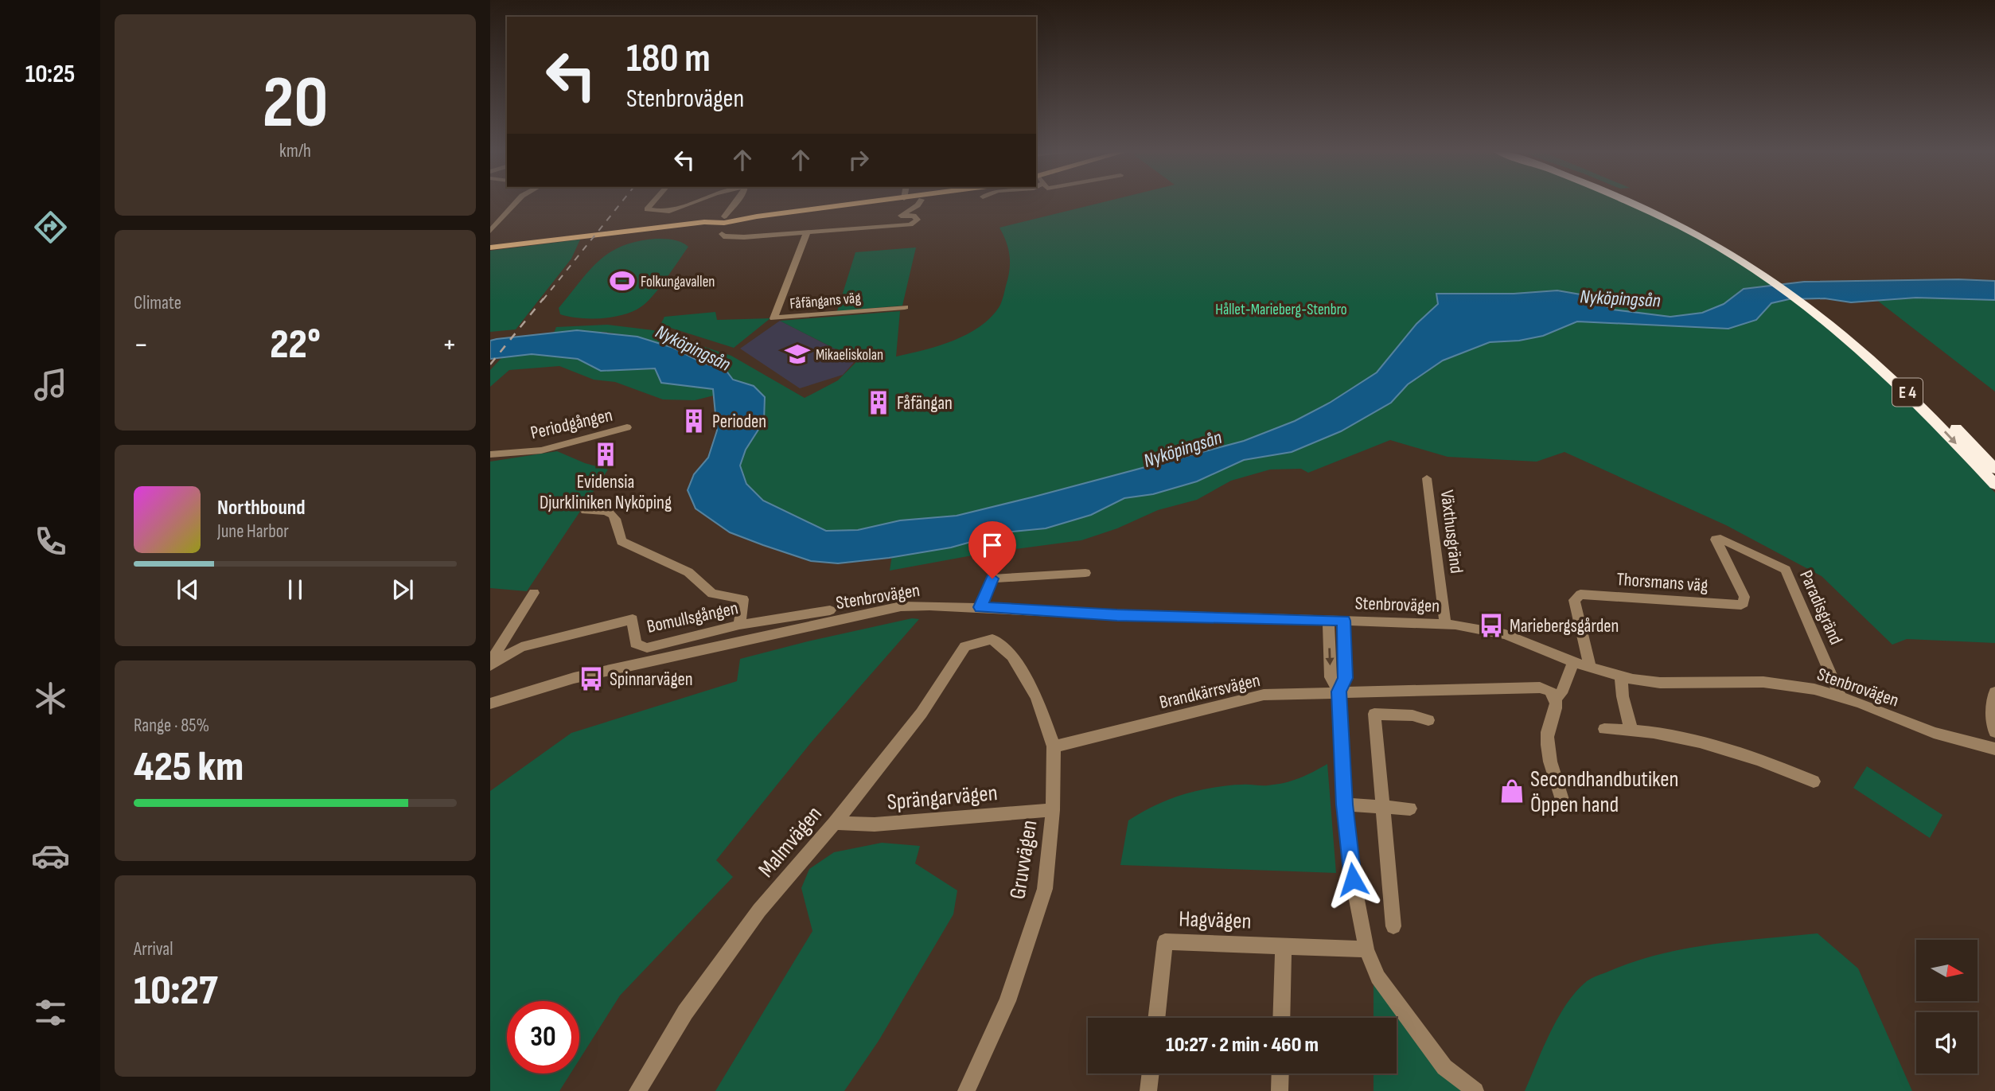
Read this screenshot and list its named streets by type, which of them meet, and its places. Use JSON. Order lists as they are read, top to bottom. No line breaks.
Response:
{"streets":{"highway":["E 4"],"street":["Fåfängans väg","Periodgången","Växthusgränd","Thorsmans väg","Stenbrovägen","Paradisgränd","Bomullsgången","Brandkärrsvägen","Sprängarvägen","Malmvägen","Gruvvägen","Hagvägen"]},"crossings":[["Växthusgränd","Stenbrovägen"],["Thorsmans väg","Stenbrovägen"],["Thorsmans väg","Paradisgränd"],["Stenbrovägen","Paradisgränd"],["Brandkärrsvägen","Gruvvägen"],["Sprängarvägen","Malmvägen"],["Sprängarvägen","Gruvvägen"],["Malmvägen","Gruvvägen"]],"water":["Nyköpingsån"],"parks":["Hållet-Marieberg-Stenbro"],"places":{"sports":["Folkungavallen"],"school or university":["Mikaeliskolan"],"building":["Fåfängan","Perioden","Evidensia Djurkliniken Nyköping"],"bus stop":["Mariebergsgården","Spinnarvägen"],"shop":["Secondhandbutiken Öppen hand"]},"north":"right","page":{"tabs":"10:25","tile":[["20","km/h"],"Climate",["Range · 85%","425 km"],["Arrival","10:27"]],"turn":["180 m","Stenbrovägen"],"heat":["−","22°","+"],"song":["Northbound","June Harbor"],"limit":"30","trip":"10:27 · 2 min · 460 m"}}
